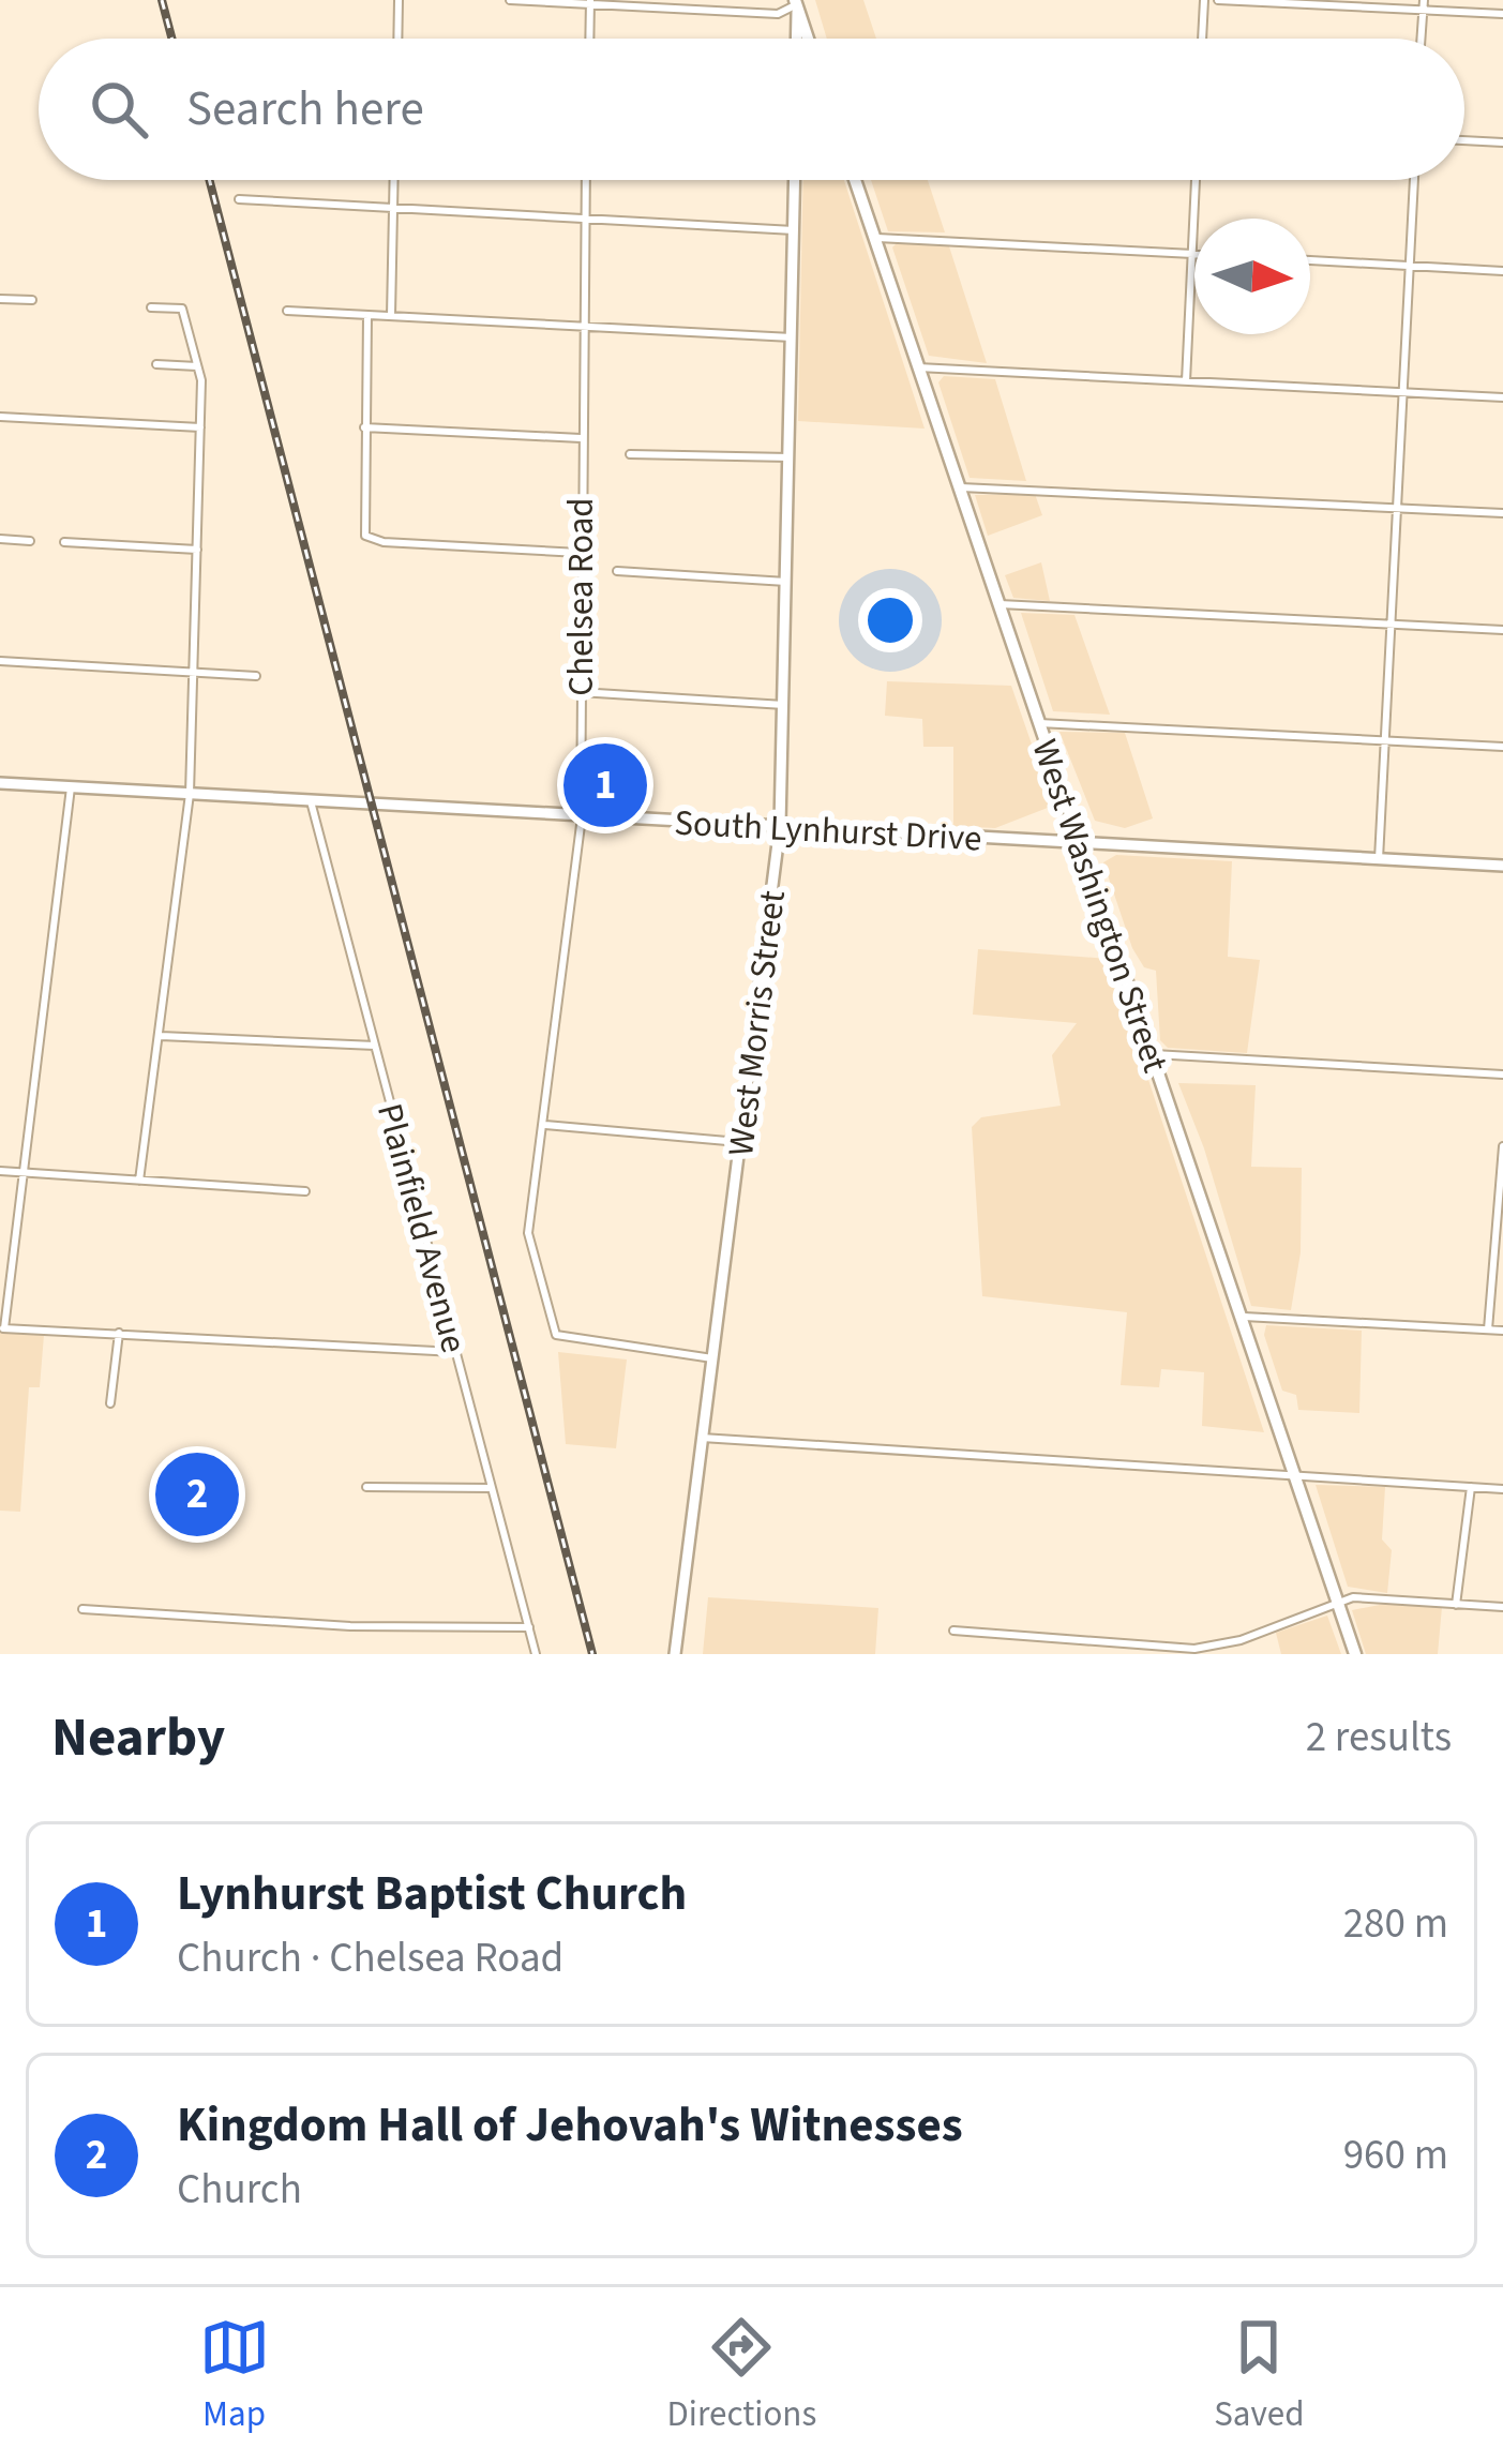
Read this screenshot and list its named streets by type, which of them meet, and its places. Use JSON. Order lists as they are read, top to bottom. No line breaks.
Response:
{"streets":{"main road":["South Lynhurst Drive","West Washington Street","West Morris Street"],"street":["Chelsea Road","Plainfield Avenue"]},"crossings":[["Chelsea Road","South Lynhurst Drive"],["Chelsea Road","West Morris Street"],["South Lynhurst Drive","West Washington Street"],["South Lynhurst Drive","West Morris Street"],["South Lynhurst Drive","Plainfield Avenue"]],"north":"right","page":{"search":"Search here","pins":["1","2"],"heading":["Nearby","2 results"],"list":[{"mark":"1","name":"Lynhurst Baptist Church","note":"Church · Chelsea Road","value":"280 m"},{"mark":"2","name":"Kingdom Hall of Jehovah's Witnesses","note":"Church","value":"960 m"}],"nav":["Map","Directions","Saved"]}}
